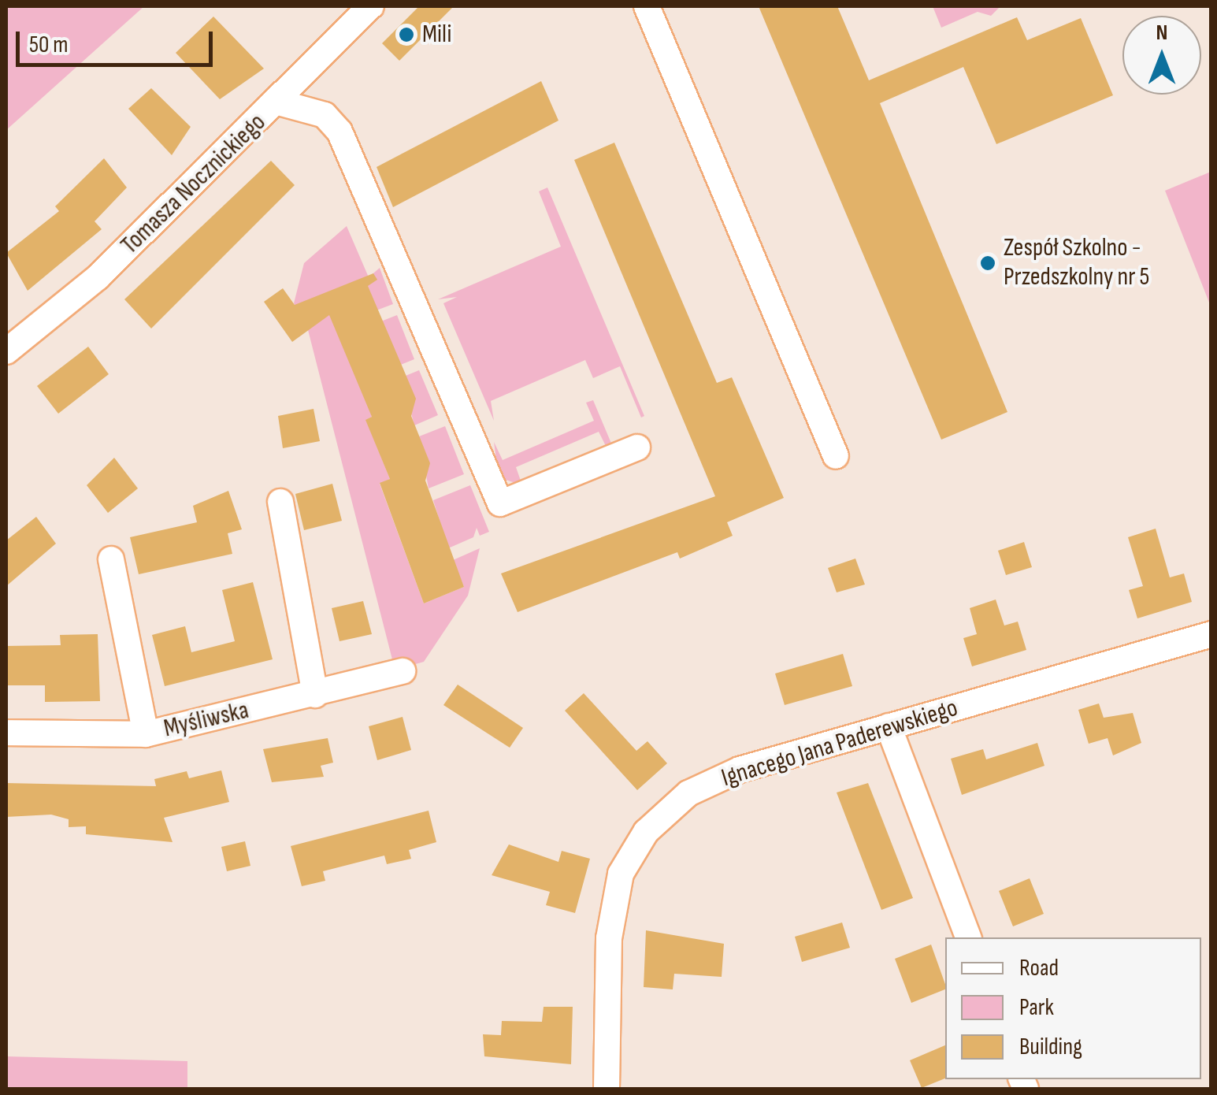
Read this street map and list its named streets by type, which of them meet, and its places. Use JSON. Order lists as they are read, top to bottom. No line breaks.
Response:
{"streets":{"street":["Tomasza Nocznickiego","Myśliwska","Ignacego Jana Paderewskiego"]},"places":["Mili","Zespół Szkolno - Przedszkolny nr 5"],"legend":["Road","Park","Building"],"scale_bar":"50 m","north":"top"}
